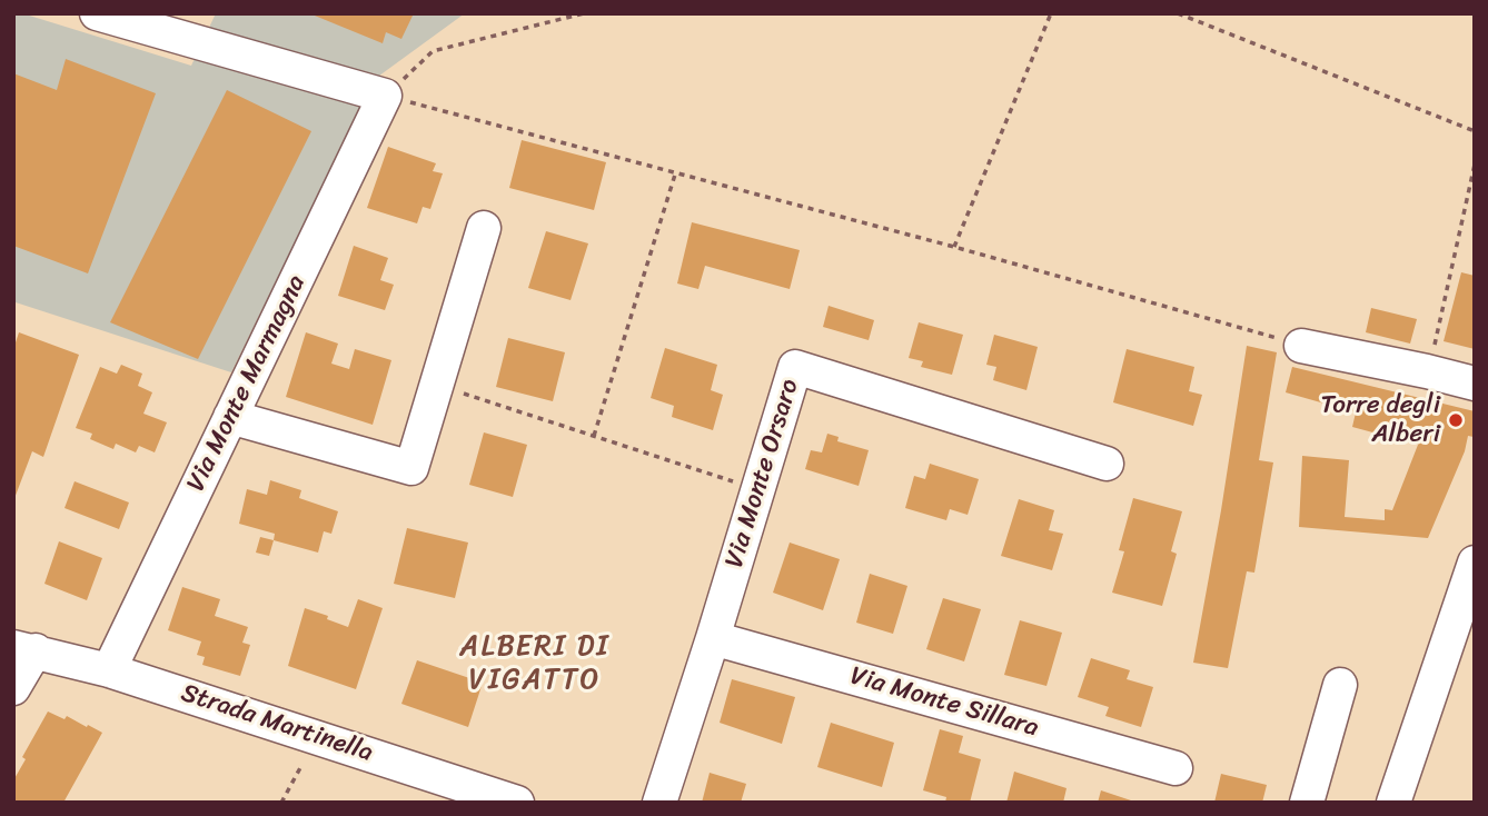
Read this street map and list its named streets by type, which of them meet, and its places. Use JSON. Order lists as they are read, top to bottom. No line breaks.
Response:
{"streets":{"street":["Via Monte Marmagna","Via Monte Orsaro","Via Monte Sillara","Strada Martinella"]},"crossings":[["Via Monte Marmagna","Strada Martinella"],["Via Monte Orsaro","Via Monte Sillara"]],"districts":["ALBERI DI VIGATTO"],"places":["Torre degli Alberi"]}
